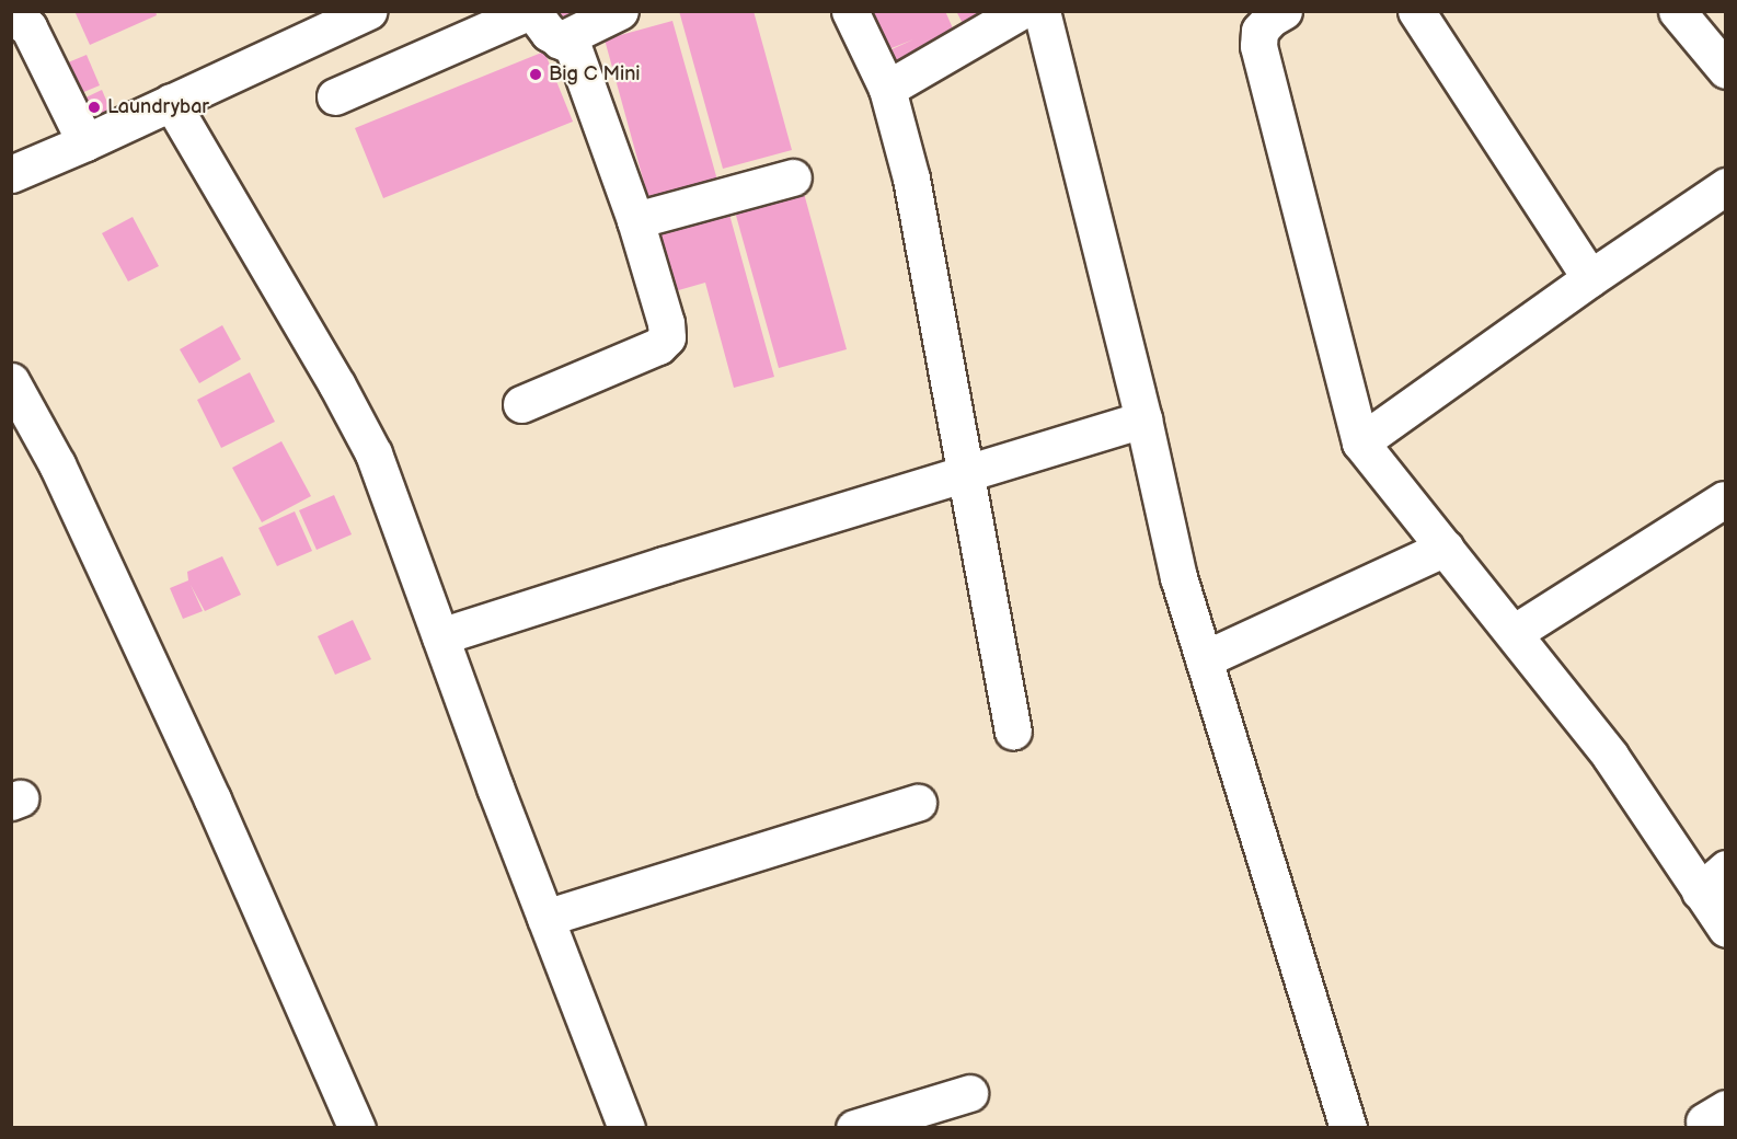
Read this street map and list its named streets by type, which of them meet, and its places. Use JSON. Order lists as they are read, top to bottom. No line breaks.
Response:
{"places":["Big C Mini","Laundrybar"]}
